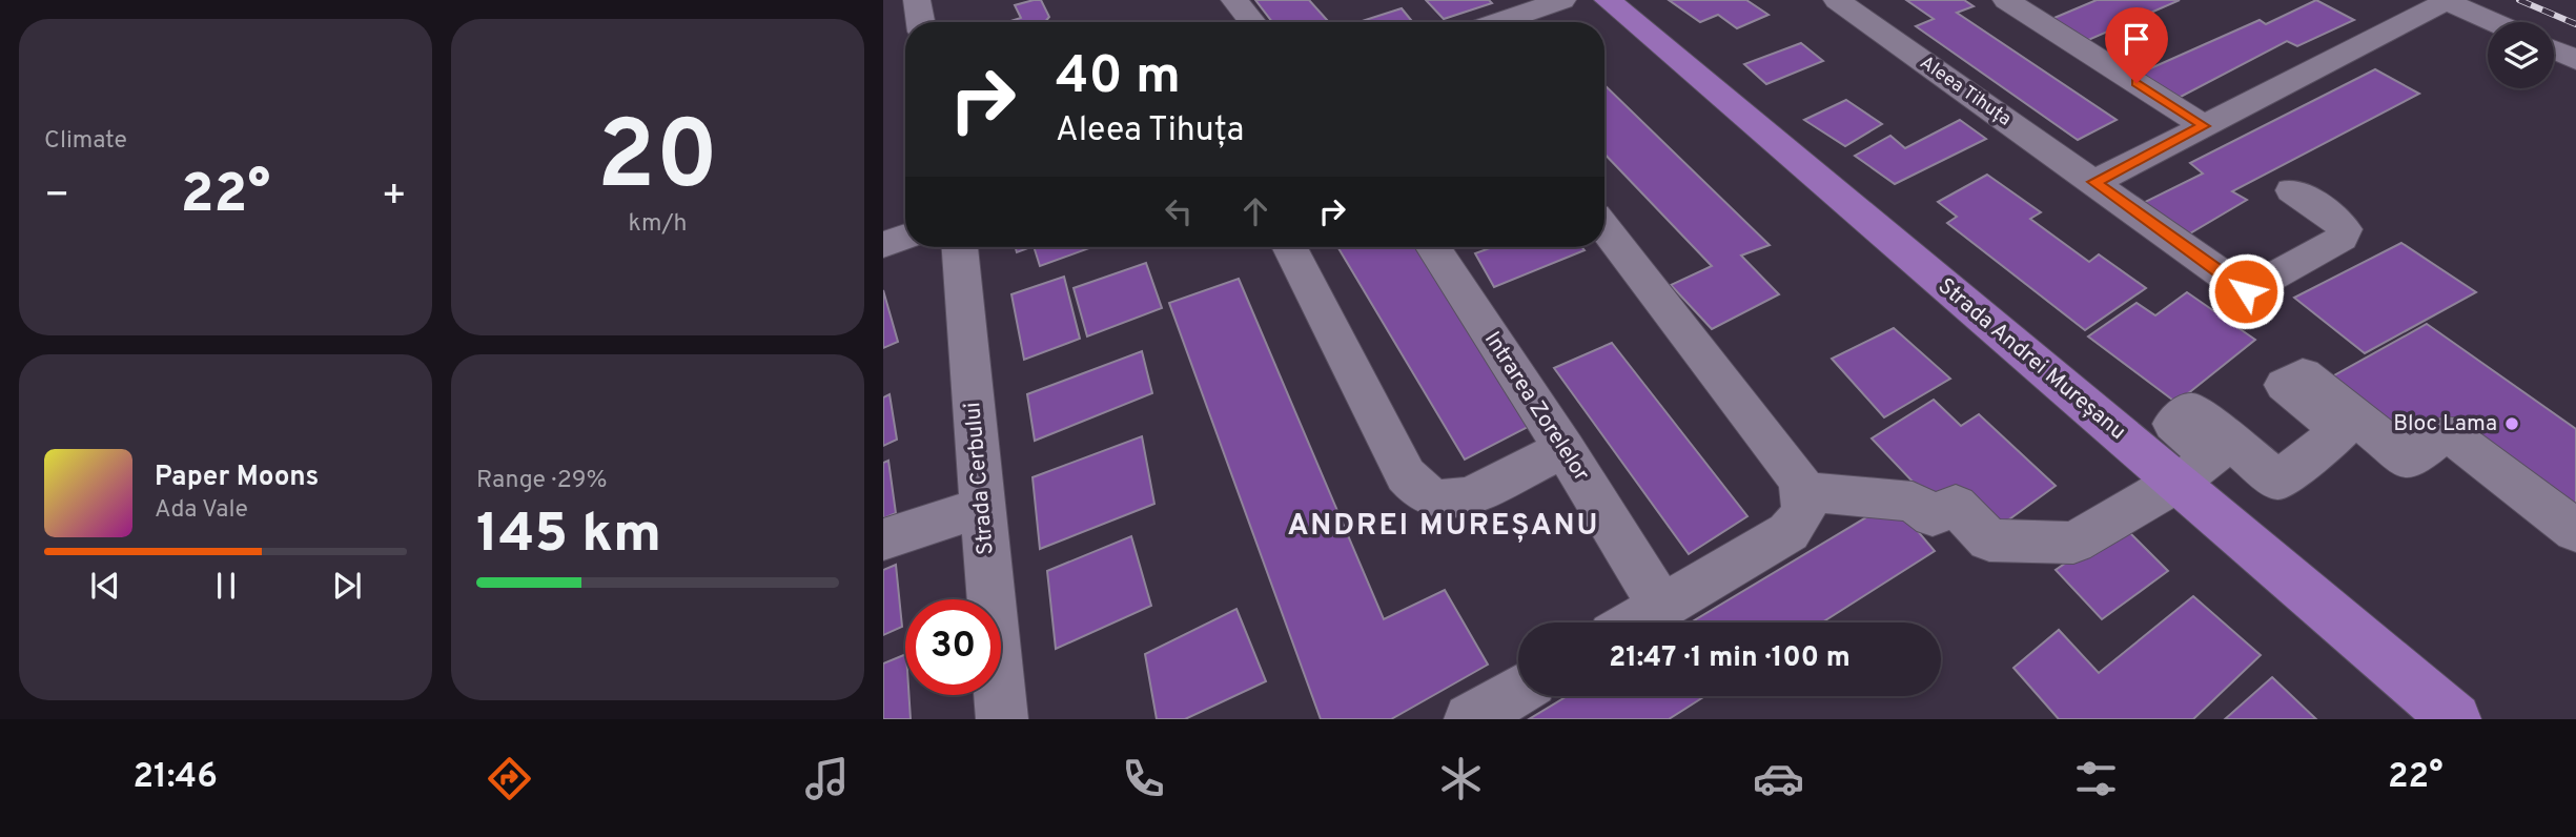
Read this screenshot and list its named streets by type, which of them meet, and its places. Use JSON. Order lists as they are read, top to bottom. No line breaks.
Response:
{"streets":{"main road":["Strada Andrei Mureșanu"],"street":["Aleea Tihuța","Intrarea Zorelelor","Strada Cerbului"]},"districts":["ANDREI MUREȘANU"],"places":["Bloc Lama"],"page":{"tile":["Climate",["20","km/h"],["Range · 29%","145 km"]],"turn":["40 m","Aleea Tihuța"],"heat":["−","22°","+"],"song":["Paper Moons","Ada Vale"],"limit":"30","trip":"21:47 · 1 min · 100 m","tabs":["21:46","22°"]}}
